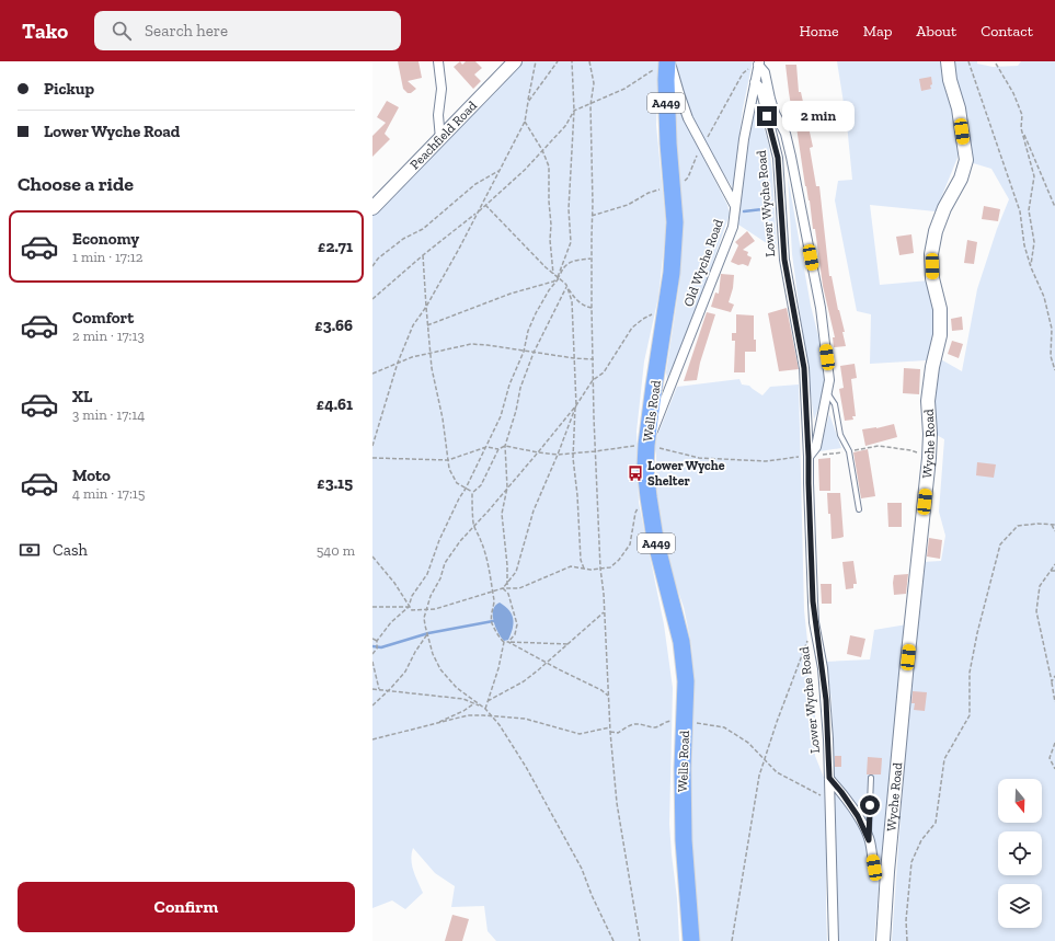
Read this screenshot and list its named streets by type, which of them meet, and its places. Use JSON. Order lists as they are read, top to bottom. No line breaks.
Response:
{"streets":{"highway":["A449","Wells Road"],"main road":["Peachfield Road","Wyche Road"],"street":["Lower Wyche Road","Old Wyche Road"]},"crossings":[["Lower Wyche Road","Old Wyche Road"],["Old Wyche Road","Wells Road"]],"places":{"bus stop":["Lower Wyche Shelter"]},"north":"bottom","page":{"header":"Tako","search":"Search here","nav":["Home","Map","About","Contact"],"banner":["Pickup","Lower Wyche Road"],"bubble":"2 min","heading":"Choose a ride","list":[{"name":"Economy","note":"1 min · 17:12","value":"£2.71"},{"name":"Comfort","note":"2 min · 17:13","value":"£3.66"},{"name":"XL","note":"3 min · 17:14","value":"£4.61"},{"name":"Moto","note":"4 min · 17:15","value":"£3.15"}],"pay":["Cash","540 m"],"buttons":"Confirm"}}
